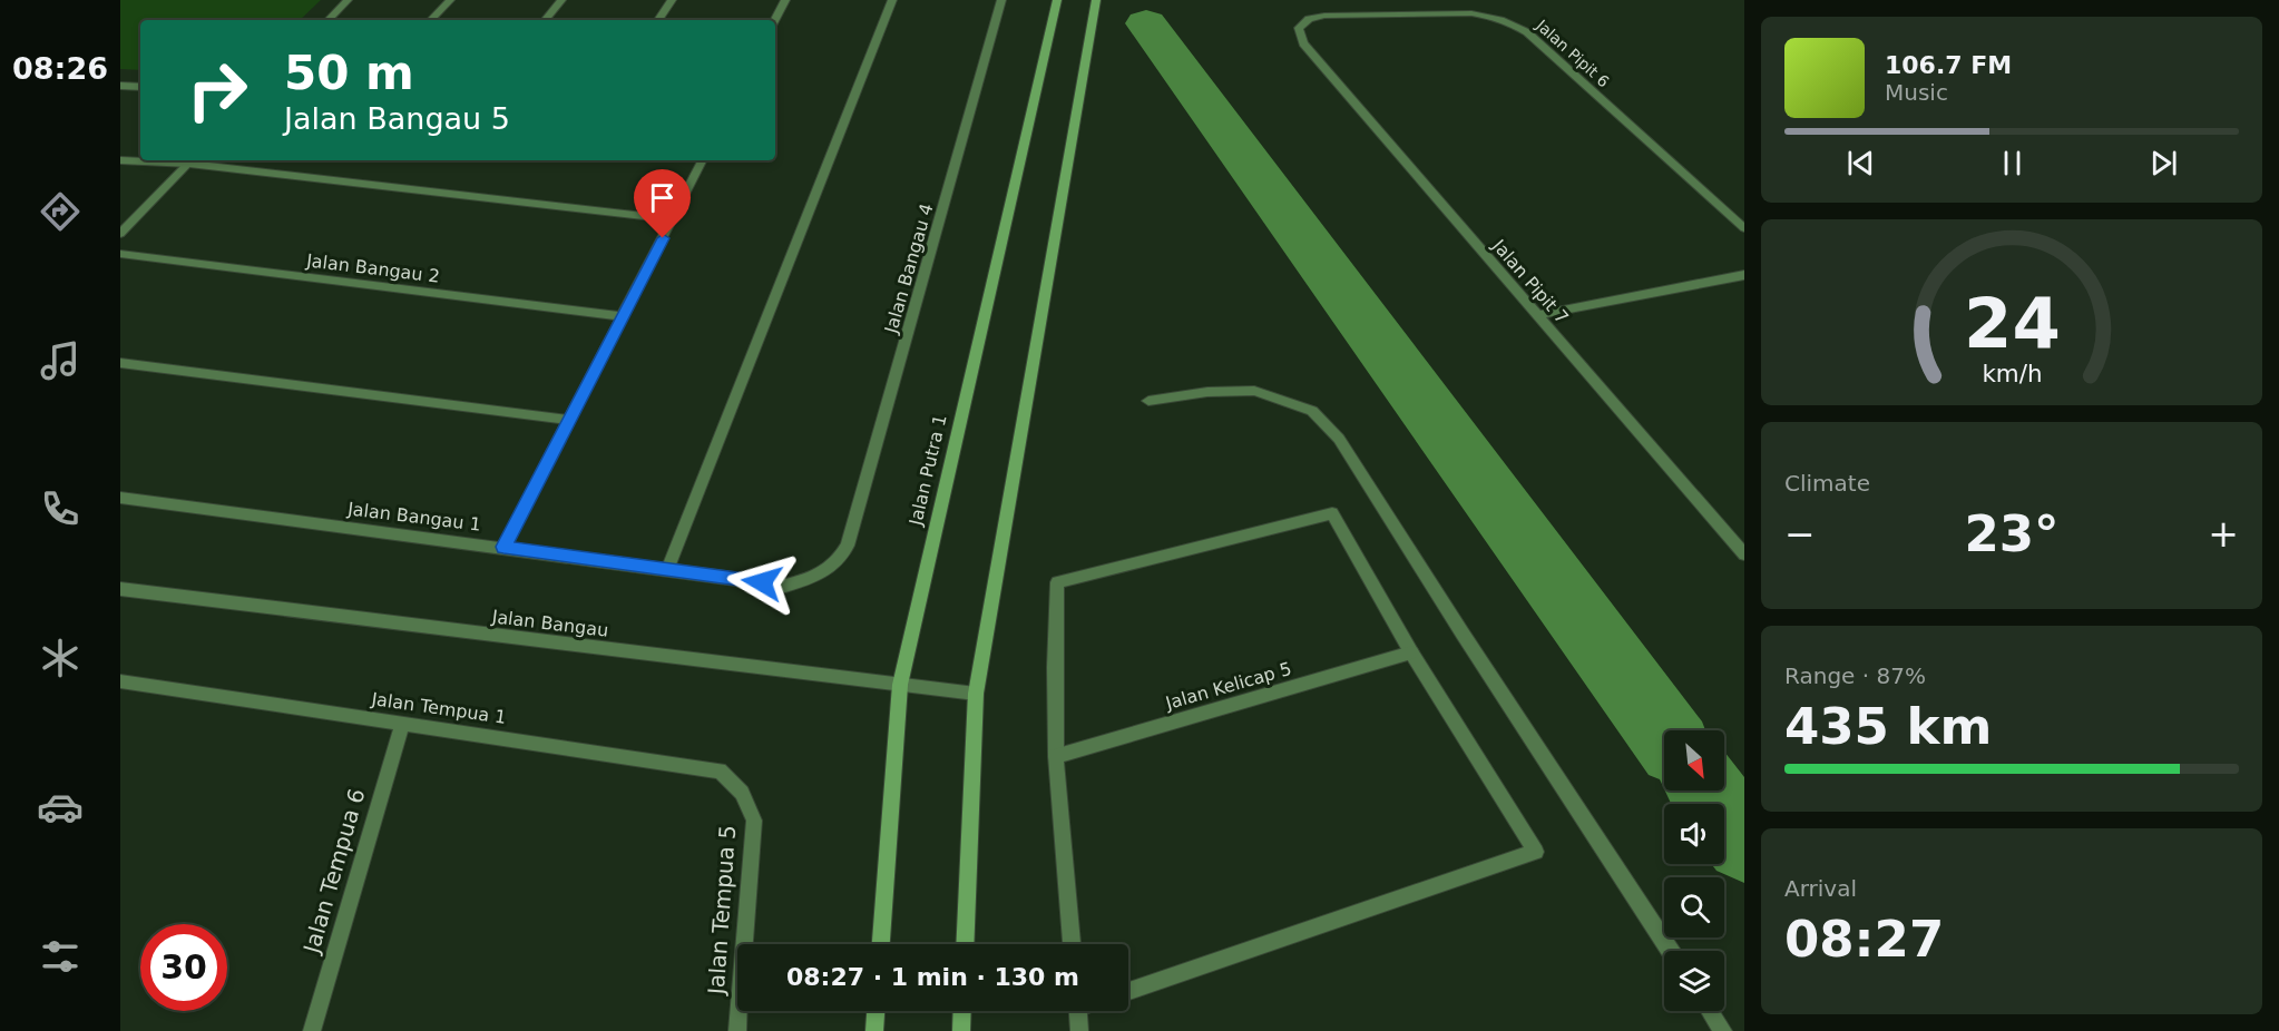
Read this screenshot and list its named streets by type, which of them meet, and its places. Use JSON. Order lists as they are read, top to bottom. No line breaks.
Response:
{"streets":{"main road":["Jalan Putra 1"],"street":["Jalan Pipit 6","Jalan Bangau 2","Jalan Bangau 4","Jalan Pipit 7","Jalan Bangau 1","Jalan Bangau","Jalan Kelicap 5","Jalan Tempua 1","Jalan Tempua 6","Jalan Tempua 5"]},"crossings":[["Jalan Pipit 6","Jalan Pipit 7"],["Jalan Bangau 4","Jalan Bangau 1"],["Jalan Putra 1","Jalan Bangau"],["Jalan Tempua 1","Jalan Tempua 6"],["Jalan Tempua 1","Jalan Tempua 5"]],"north":"bottom right","page":{"tabs":"08:26","turn":["50 m","Jalan Bangau 5"],"song":["106.7 FM","Music"],"tile":["Climate",["Range · 87%","435 km"],["Arrival","08:27"]],"heat":["−","23°","+"],"limit":"30","trip":"08:27 · 1 min · 130 m","gauge":["24","km/h"]}}
